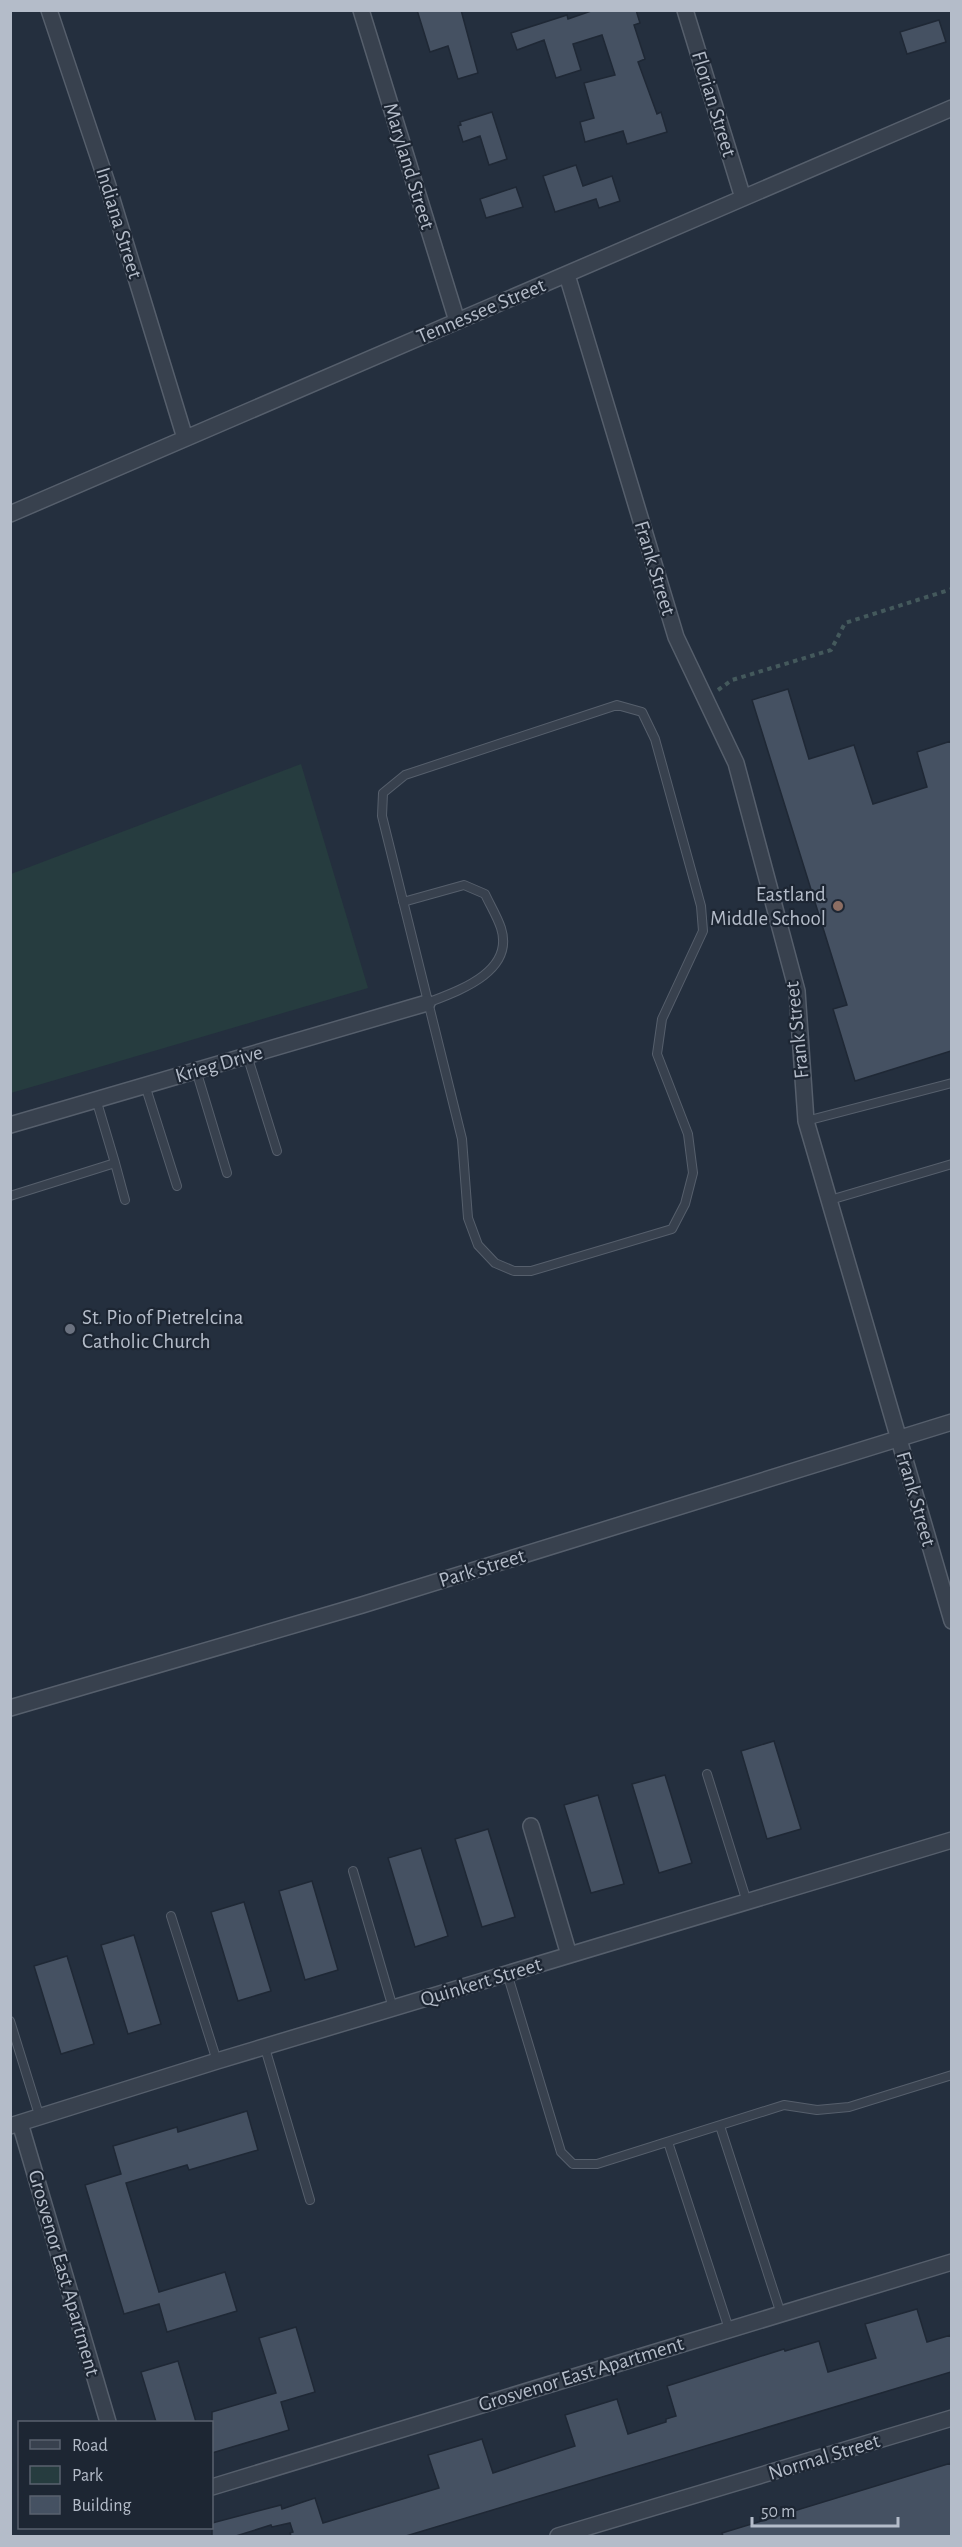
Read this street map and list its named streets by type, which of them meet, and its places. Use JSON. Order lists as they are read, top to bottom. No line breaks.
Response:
{"streets":{"street":["Florian Street","Maryland Street","Indiana Street","Tennessee Street","Frank Street","Krieg Drive","Park Street","Quinkert Street","Grosvenor East Apartment","Normal Street"]},"crossings":[["Florian Street","Tennessee Street"],["Maryland Street","Tennessee Street"],["Indiana Street","Tennessee Street"],["Tennessee Street","Frank Street"],["Frank Street","Park Street"],["Quinkert Street","Grosvenor East Apartment"]],"places":["Eastland Middle School","St. Pio of Pietrelcina Catholic Church"],"legend":["Road","Park","Building"],"scale_bar":"50 m"}
